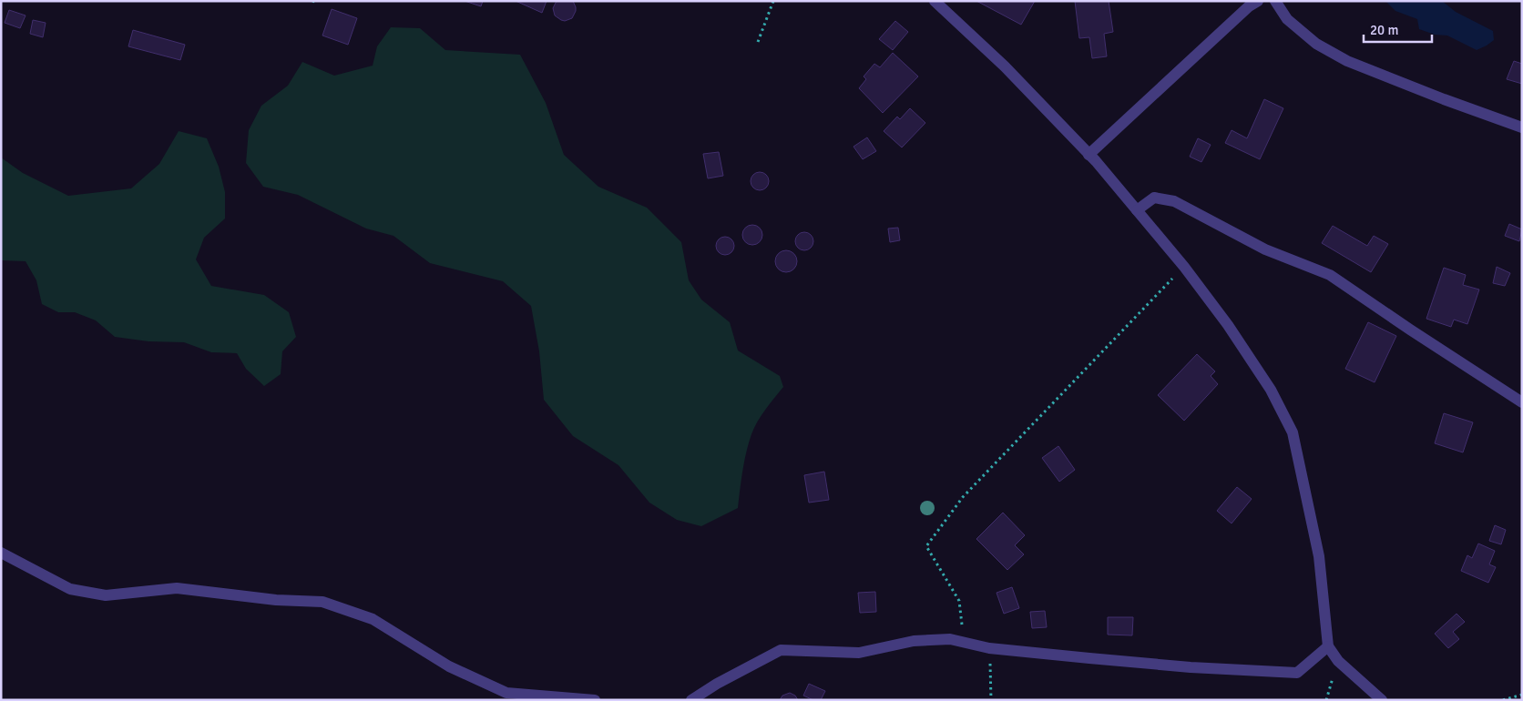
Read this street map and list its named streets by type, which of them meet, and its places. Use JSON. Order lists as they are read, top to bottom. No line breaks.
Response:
{"scale_bar":"20 m"}
